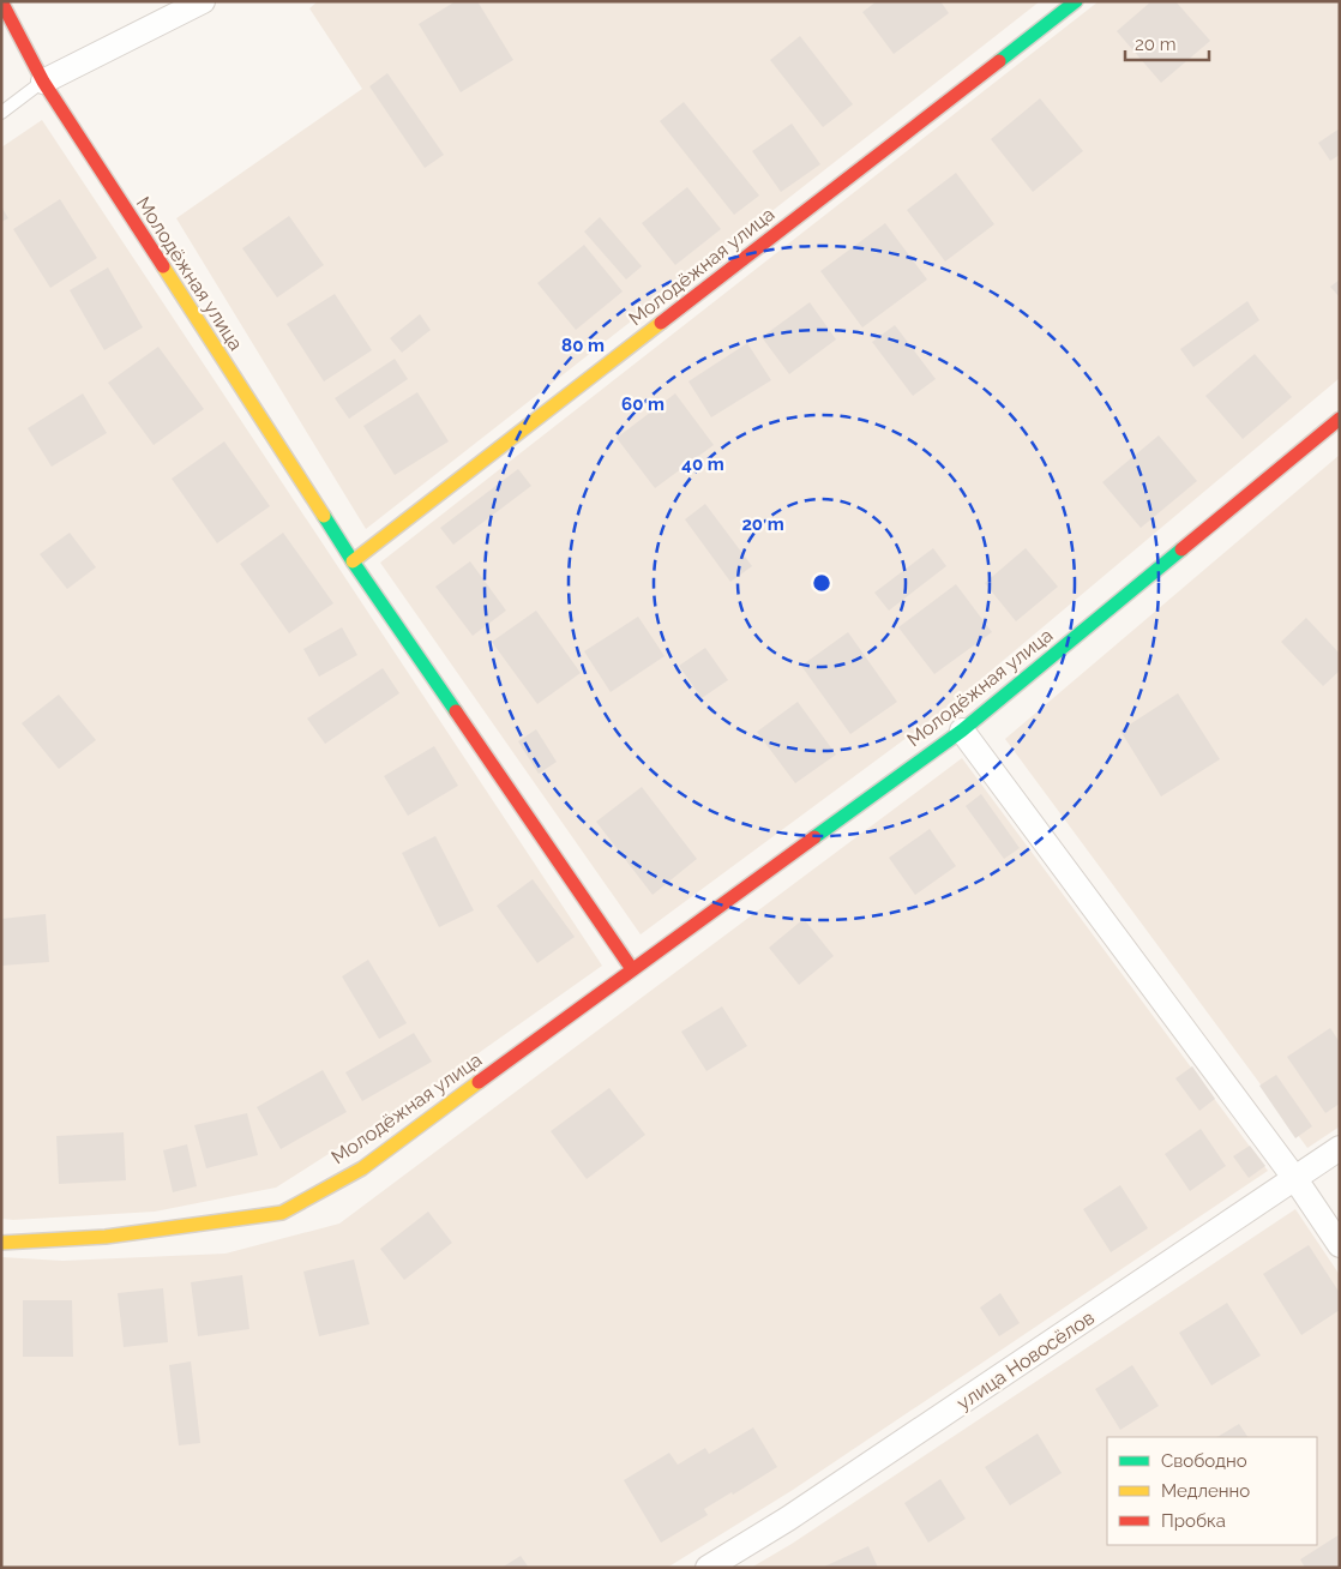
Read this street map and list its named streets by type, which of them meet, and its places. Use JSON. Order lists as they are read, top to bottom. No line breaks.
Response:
{"streets":{"street":["Молодёжная улица","улица Новосёлов"]},"legend":["Свободно","Медленно","Пробка"],"scale_bar":"20 m","rings":["80 m","60 m","40 m","20 m"]}
